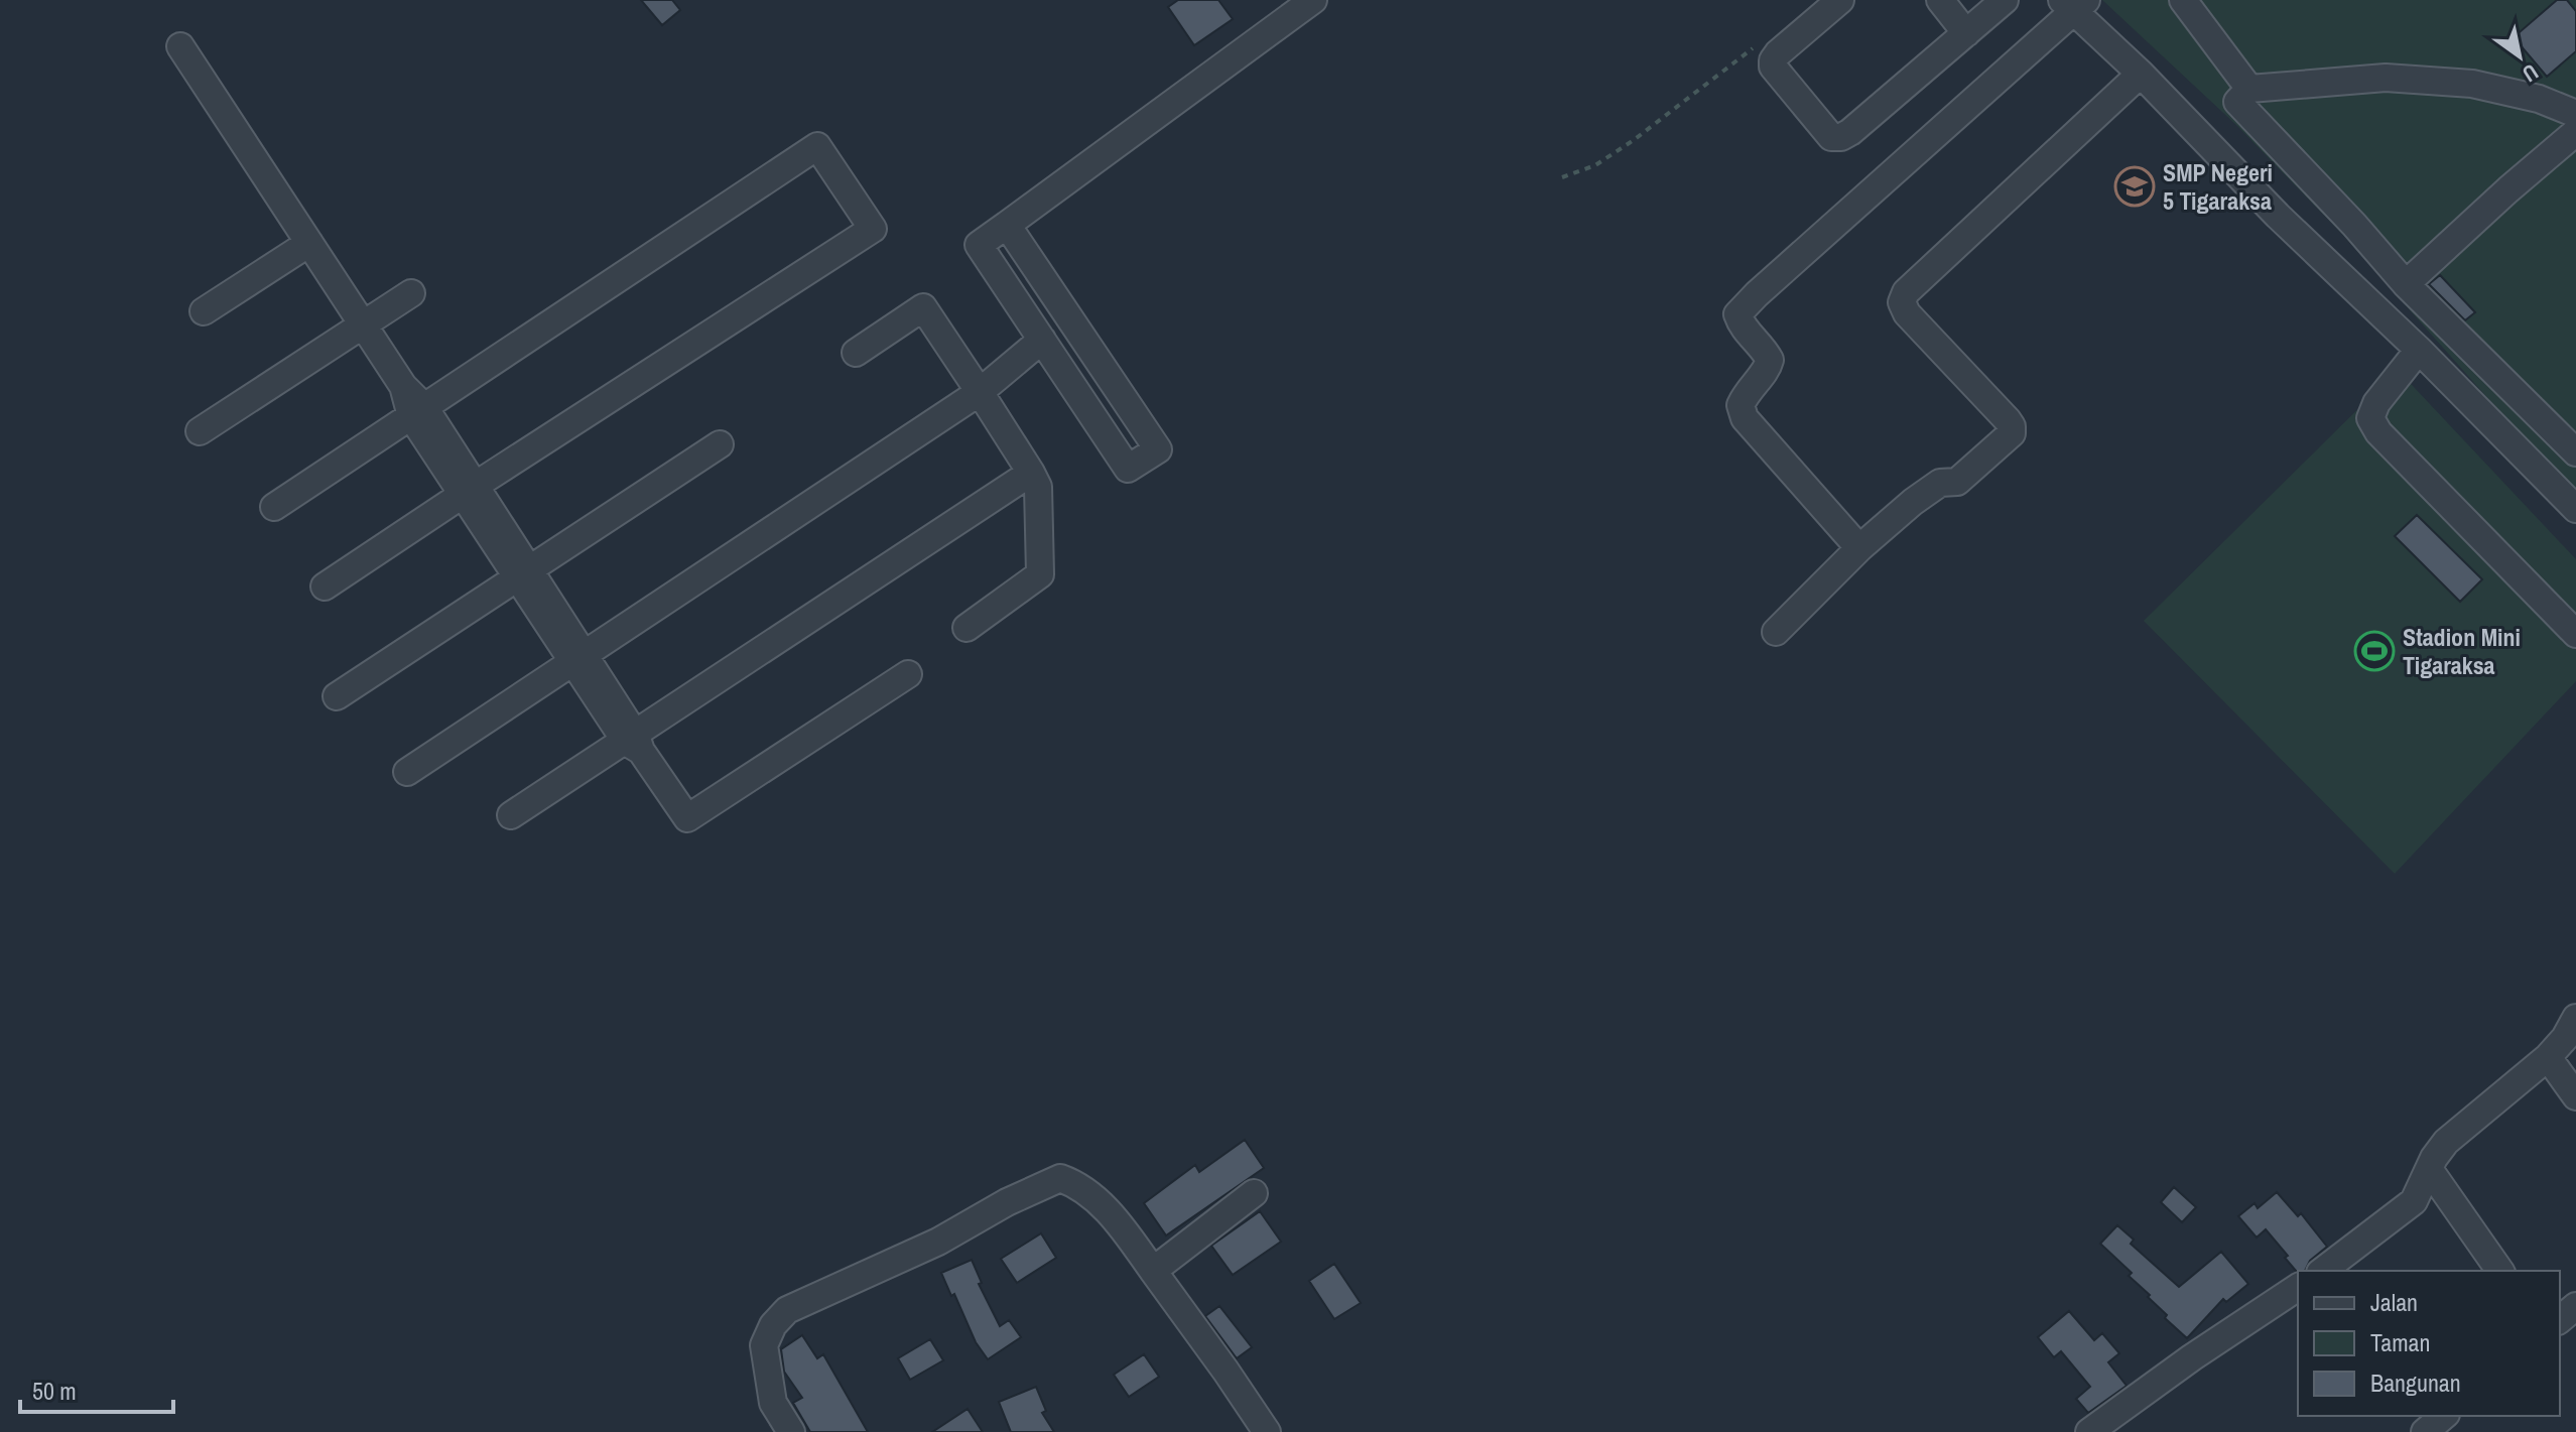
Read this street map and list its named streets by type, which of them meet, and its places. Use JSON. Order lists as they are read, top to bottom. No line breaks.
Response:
{"places":{"school or university":["SMP Negeri 5 Tigaraksa"],"sports":["Stadion Mini Tigaraksa"]},"legend":["Jalan","Taman","Bangunan"],"scale_bar":"50 m","north":"bottom right"}
